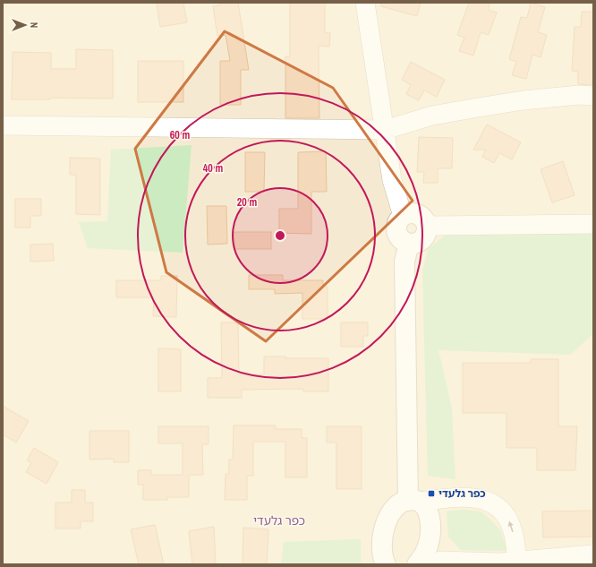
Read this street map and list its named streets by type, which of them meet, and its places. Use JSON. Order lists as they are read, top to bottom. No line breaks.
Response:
{"districts":["כפר גלעדי"],"places":{"transit":["כפר גלעדי"]},"north":"right","rings":["60 m","40 m","20 m"]}
